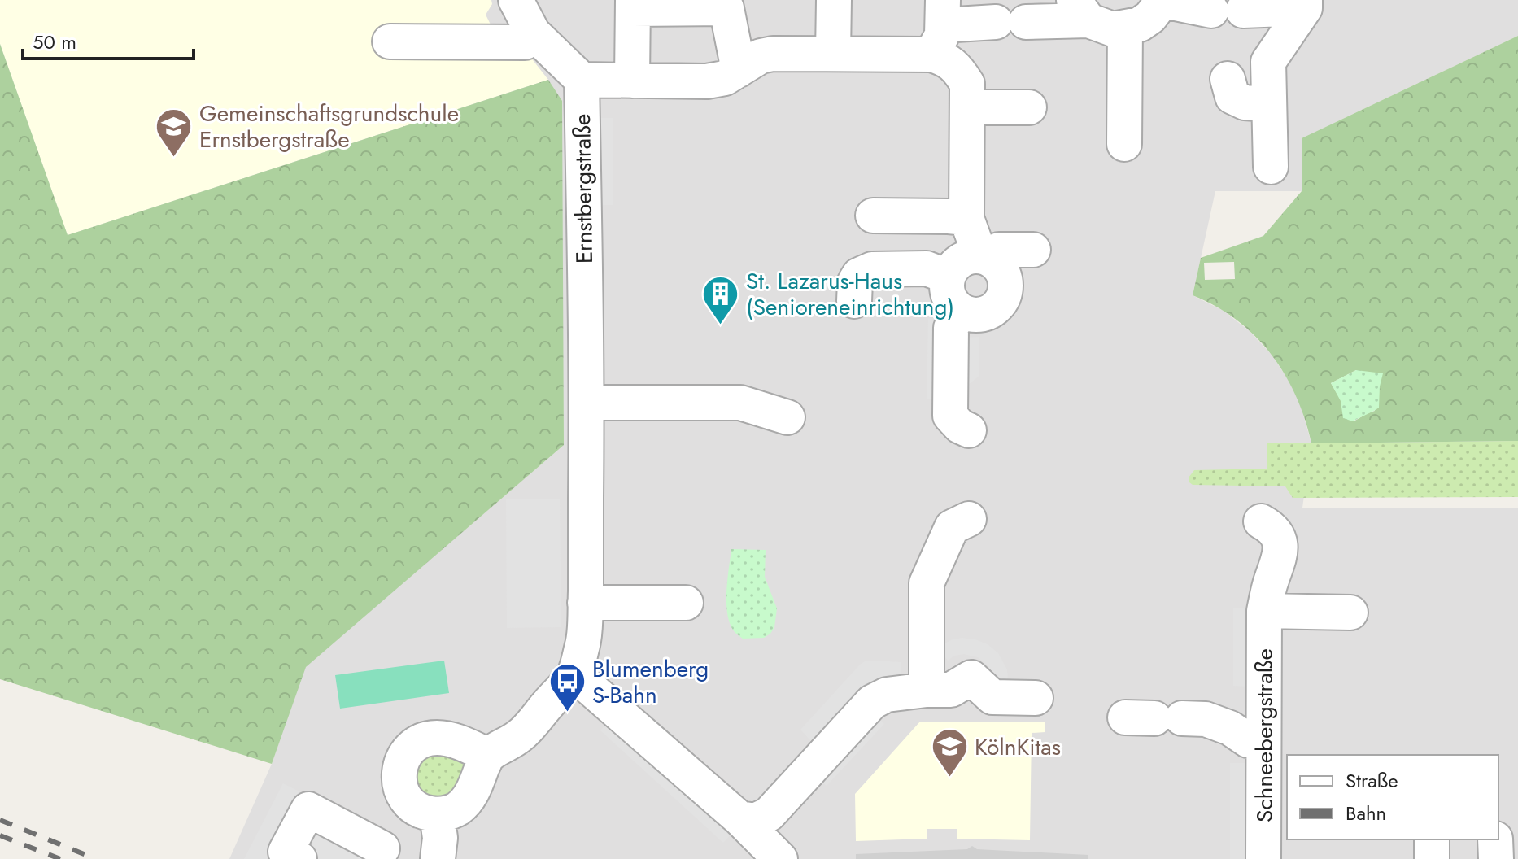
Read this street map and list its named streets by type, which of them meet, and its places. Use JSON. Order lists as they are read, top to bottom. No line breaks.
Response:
{"streets":{"street":["Ernstbergstraße","Schneebergstraße"]},"places":{"school or university":["Gemeinschaftsgrundschule Ernstbergstraße","KölnKitas"],"building":["St. Lazarus-Haus (Senioreneinrichtung)"],"bus stop":["Blumenberg S-Bahn"]},"legend":["Straße","Bahn"],"scale_bar":"50 m"}
